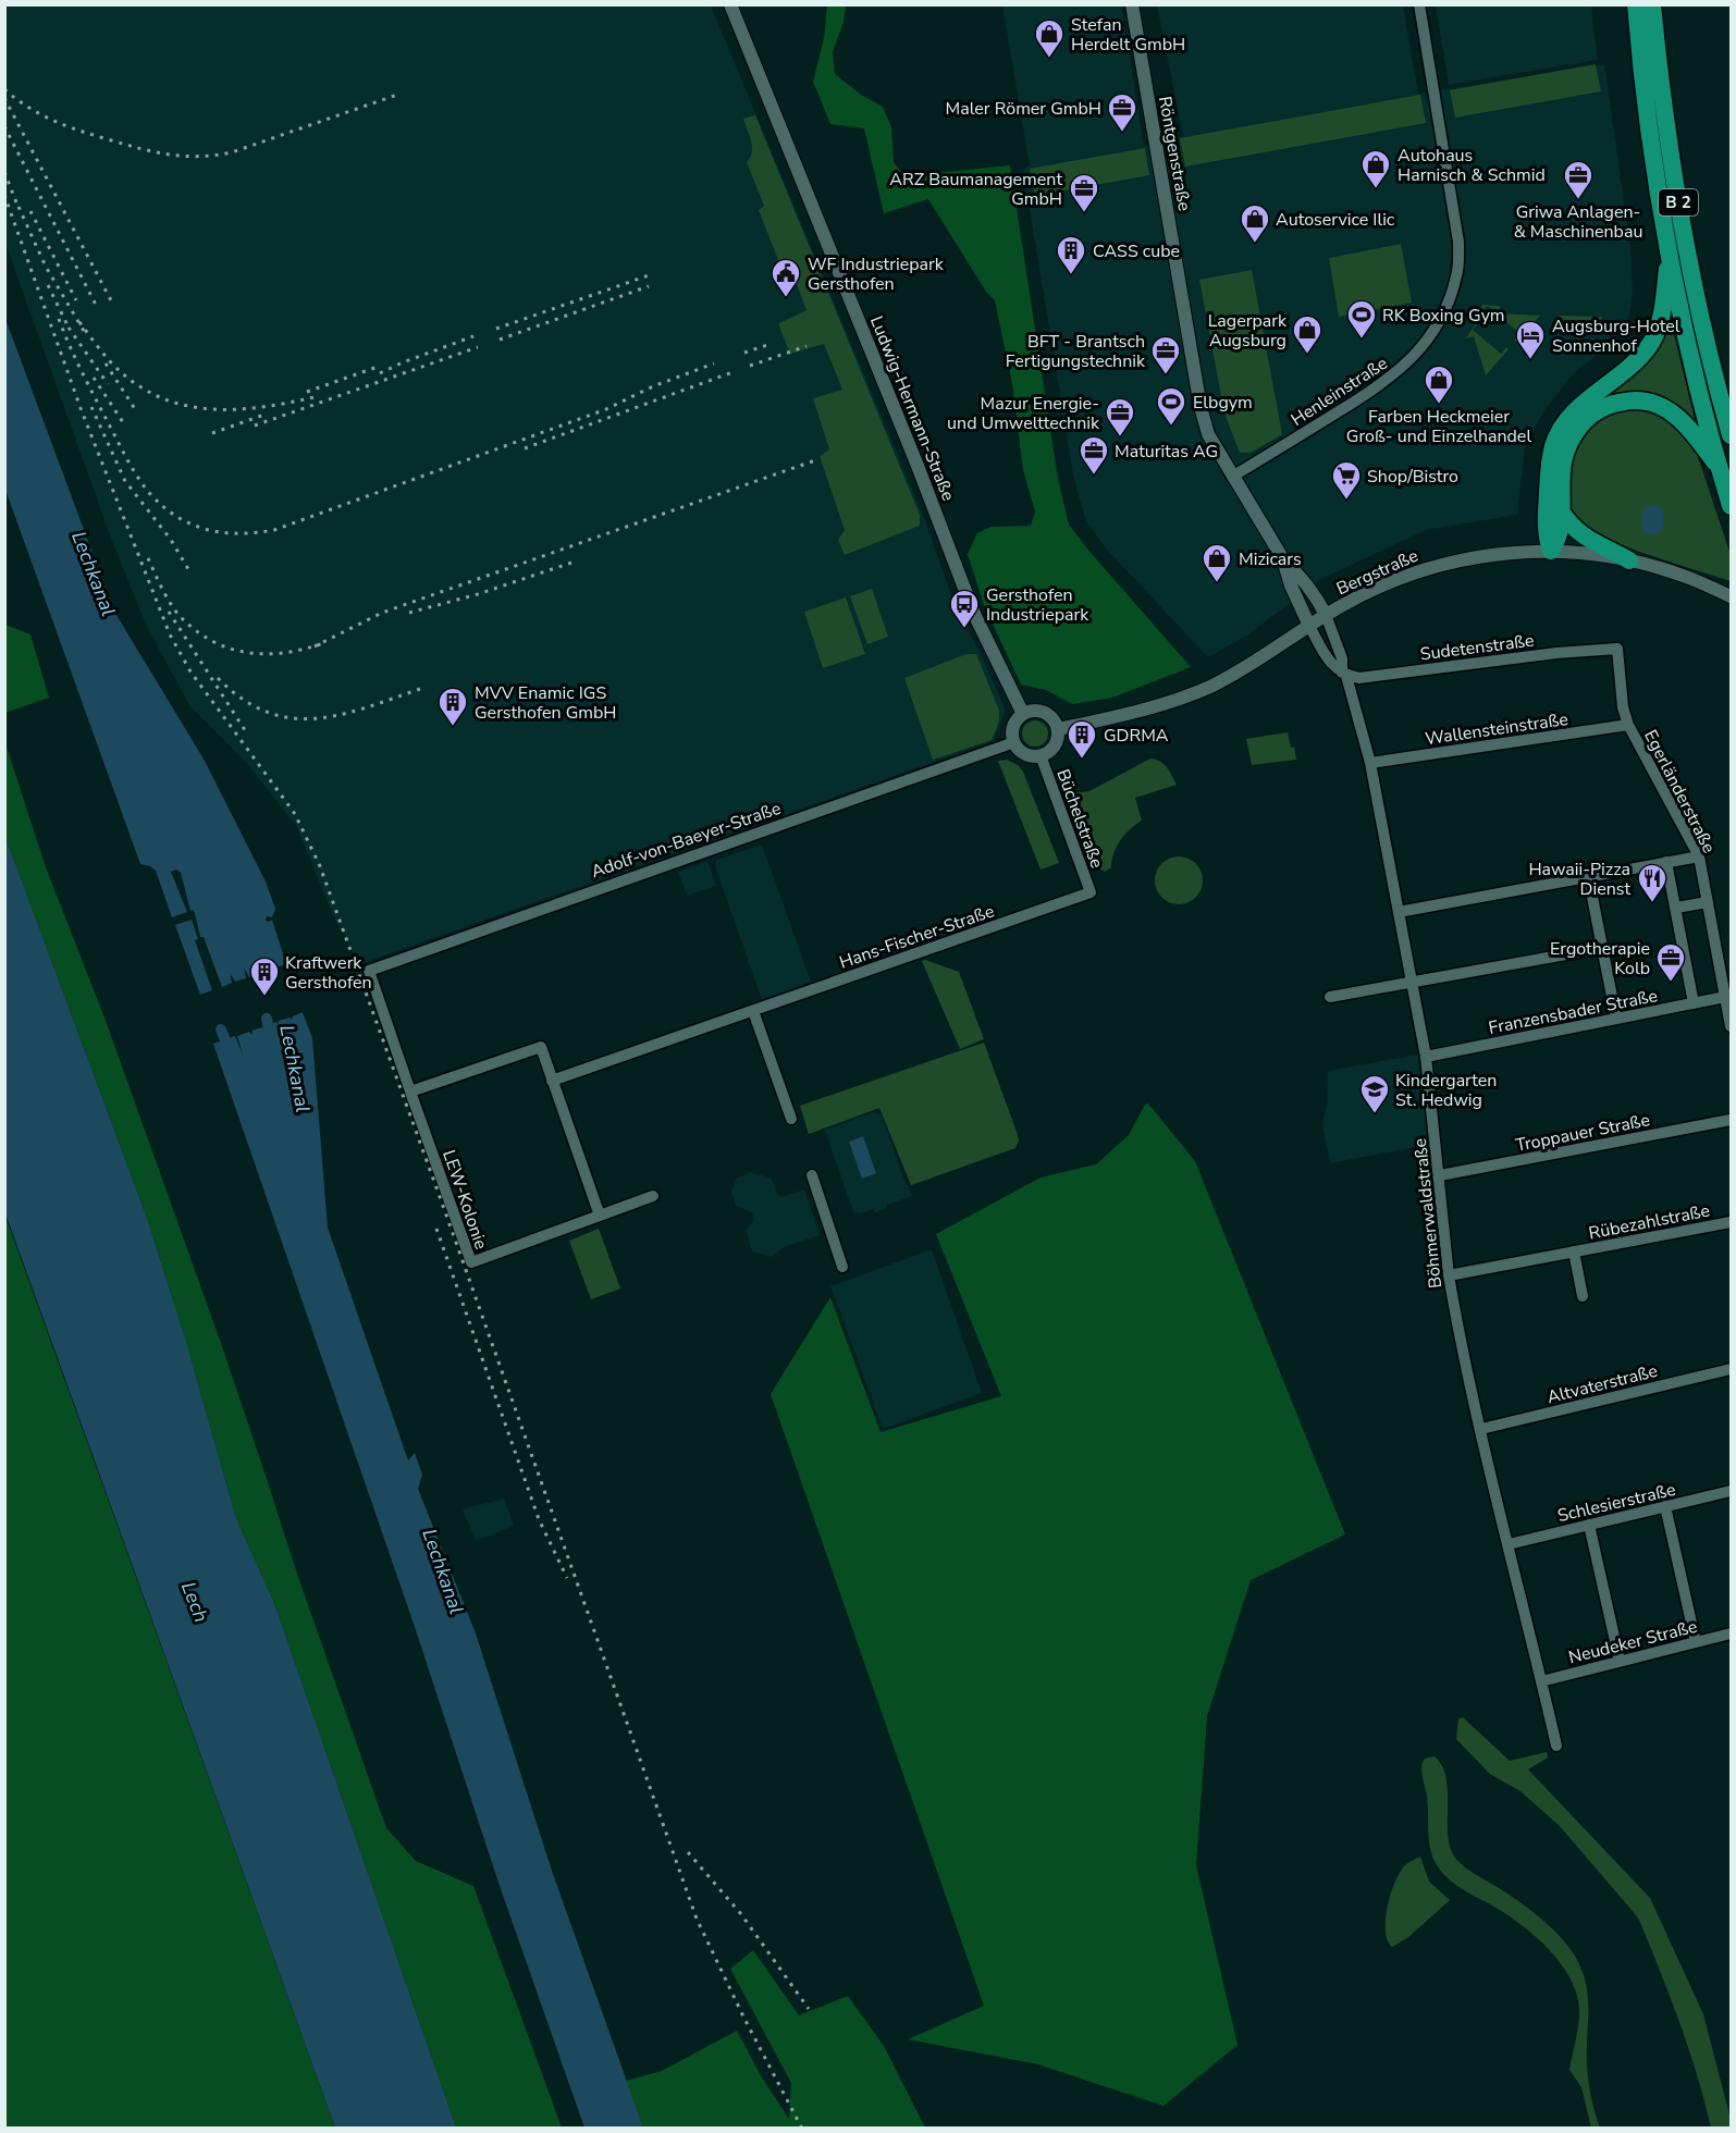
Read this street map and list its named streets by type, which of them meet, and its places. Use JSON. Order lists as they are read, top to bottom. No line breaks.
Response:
{"streets":{"highway":["B 2"],"street":["Röntgenstraße","Henleinstraße","Ludwig-Hermann-Straße","Bergstraße","Sudetenstraße","Wallensteinstraße","Egerländerstraße","Büchelstraße","Adolf-von-Baeyer-Straße","Hans-Fischer-Straße","Franzensbader Straße","Troppauer Straße","LEW-Kolonie","Böhmerwaldstraße","Rübezahlstraße","Altvaterstraße","Schlesierstraße","Neudeker Straße"]},"crossings":[["Röntgenstraße","Henleinstraße"],["Röntgenstraße","Bergstraße"],["B 2","Bergstraße"],["Ludwig-Hermann-Straße","Bergstraße"],["Ludwig-Hermann-Straße","Büchelstraße"],["Ludwig-Hermann-Straße","Adolf-von-Baeyer-Straße"],["Bergstraße","Büchelstraße"],["Bergstraße","Adolf-von-Baeyer-Straße"],["Sudetenstraße","Egerländerstraße"],["Sudetenstraße","Böhmerwaldstraße"],["Wallensteinstraße","Egerländerstraße"],["Wallensteinstraße","Böhmerwaldstraße"],["Egerländerstraße","Franzensbader Straße"],["Büchelstraße","Adolf-von-Baeyer-Straße"],["Büchelstraße","Hans-Fischer-Straße"],["Adolf-von-Baeyer-Straße","LEW-Kolonie"],["Franzensbader Straße","Böhmerwaldstraße"],["Troppauer Straße","Böhmerwaldstraße"],["Böhmerwaldstraße","Rübezahlstraße"],["Böhmerwaldstraße","Altvaterstraße"],["Böhmerwaldstraße","Schlesierstraße"],["Böhmerwaldstraße","Neudeker Straße"]],"water":["Lechkanal","Lech"],"places":{"shop":["Stefan Herdelt GmbH","Autohaus Harnisch & Schmid","Autoservice Ilic","Lagerpark Augsburg","Farben Heckmeier Groß- und Einzelhandel","Mizicars"],"office":["Maler Römer GmbH","Griwa Anlagen- & Maschinenbau","ARZ Baumanagement GmbH","BFT - Brantsch Fertigungstechnik","Mazur Energie- und Umwelttechnik","Maturitas AG","Ergotherapie Kolb"],"building":["CASS cube","MVV Enamic IGS Gersthofen GmbH","GDRMA","Kraftwerk Gersthofen"],"public building":["WF Industriepark Gersthofen"],"sports":["RK Boxing Gym","Elbgym"],"hotel":["Augsburg-Hotel Sonnenhof"],"supermarket":["Shop/Bistro"],"bus stop":["Gersthofen Industriepark"],"restaurant":["Hawaii-Pizza Dienst"],"school or university":["Kindergarten St. Hedwig"]}}
